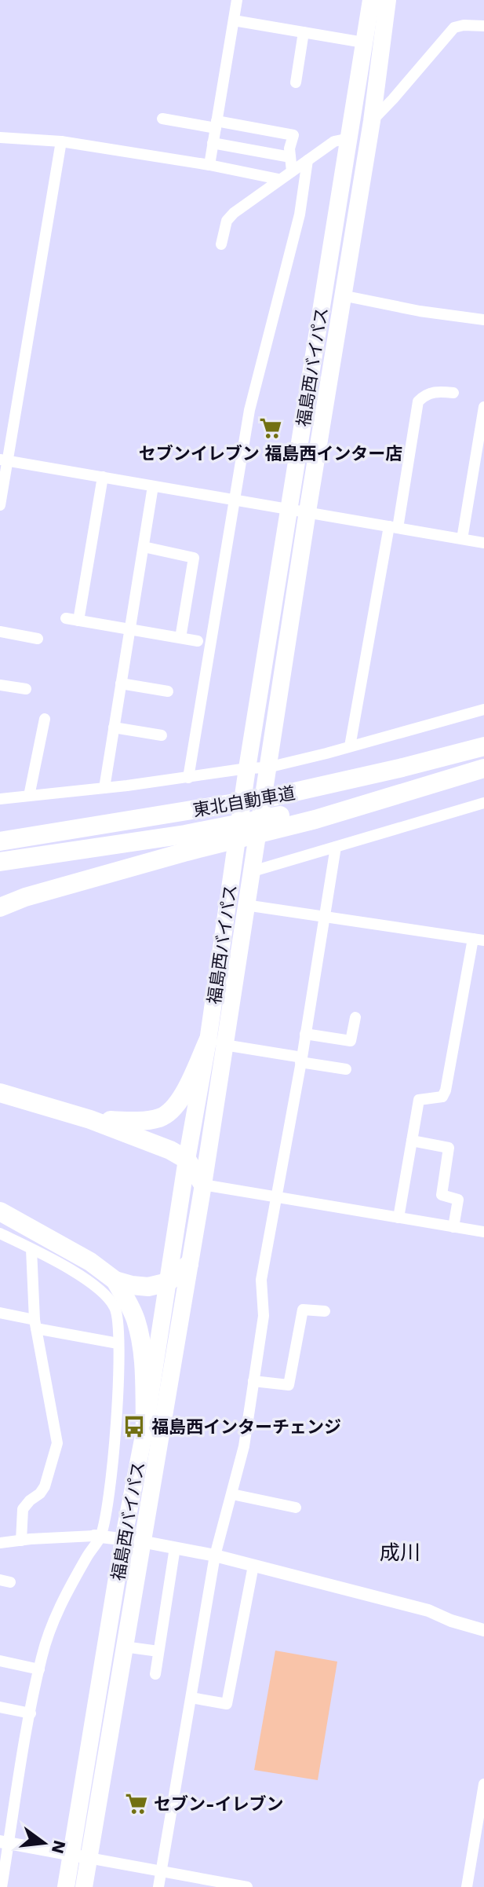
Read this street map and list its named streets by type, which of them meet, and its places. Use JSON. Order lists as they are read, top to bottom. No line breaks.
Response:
{"streets":{"highway":["福島西バイパス","東北自動車道"]},"districts":["成川"],"places":{"supermarket":["セブンイレブン 福島西インター店","セブン-イレブン"],"bus stop":["福島西インターチェンジ"]},"north":"right"}
